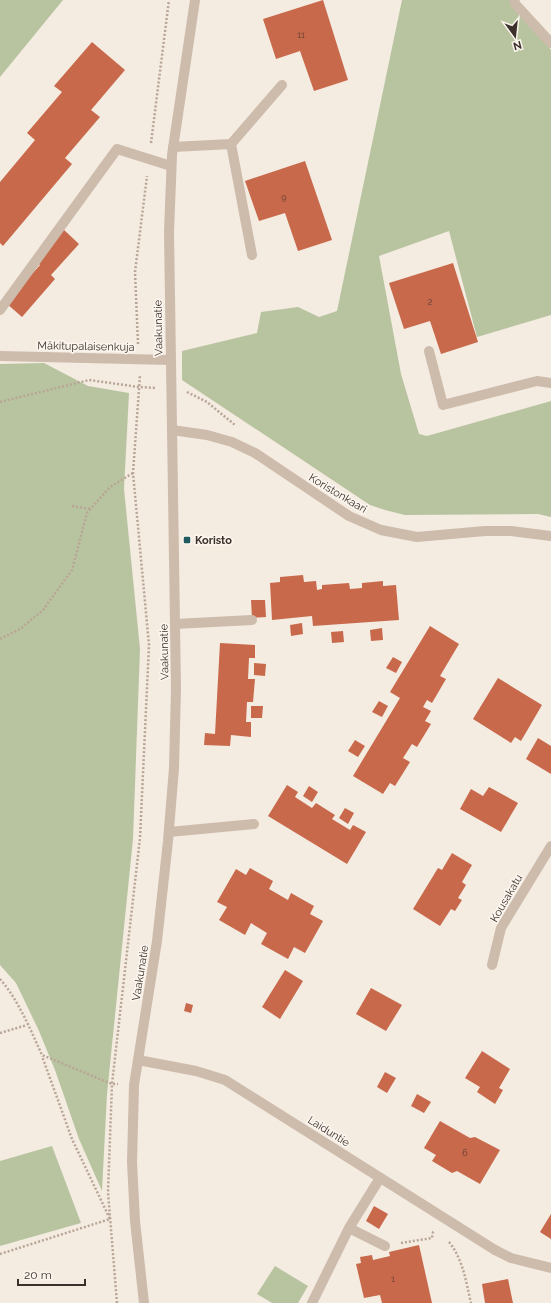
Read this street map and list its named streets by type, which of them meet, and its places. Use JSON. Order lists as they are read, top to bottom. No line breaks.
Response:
{"streets":{"street":["Vaakunatie","Mäkitupalaisenkuja","Koristonkaari","Kousakatu","Laiduntie"]},"crossings":[["Vaakunatie","Mäkitupalaisenkuja"],["Vaakunatie","Koristonkaari"],["Vaakunatie","Laiduntie"]],"places":{"transit":["Koristo"]},"house_numbers":["11","9","2","6","1"],"scale_bar":"20 m","north":"bottom"}
